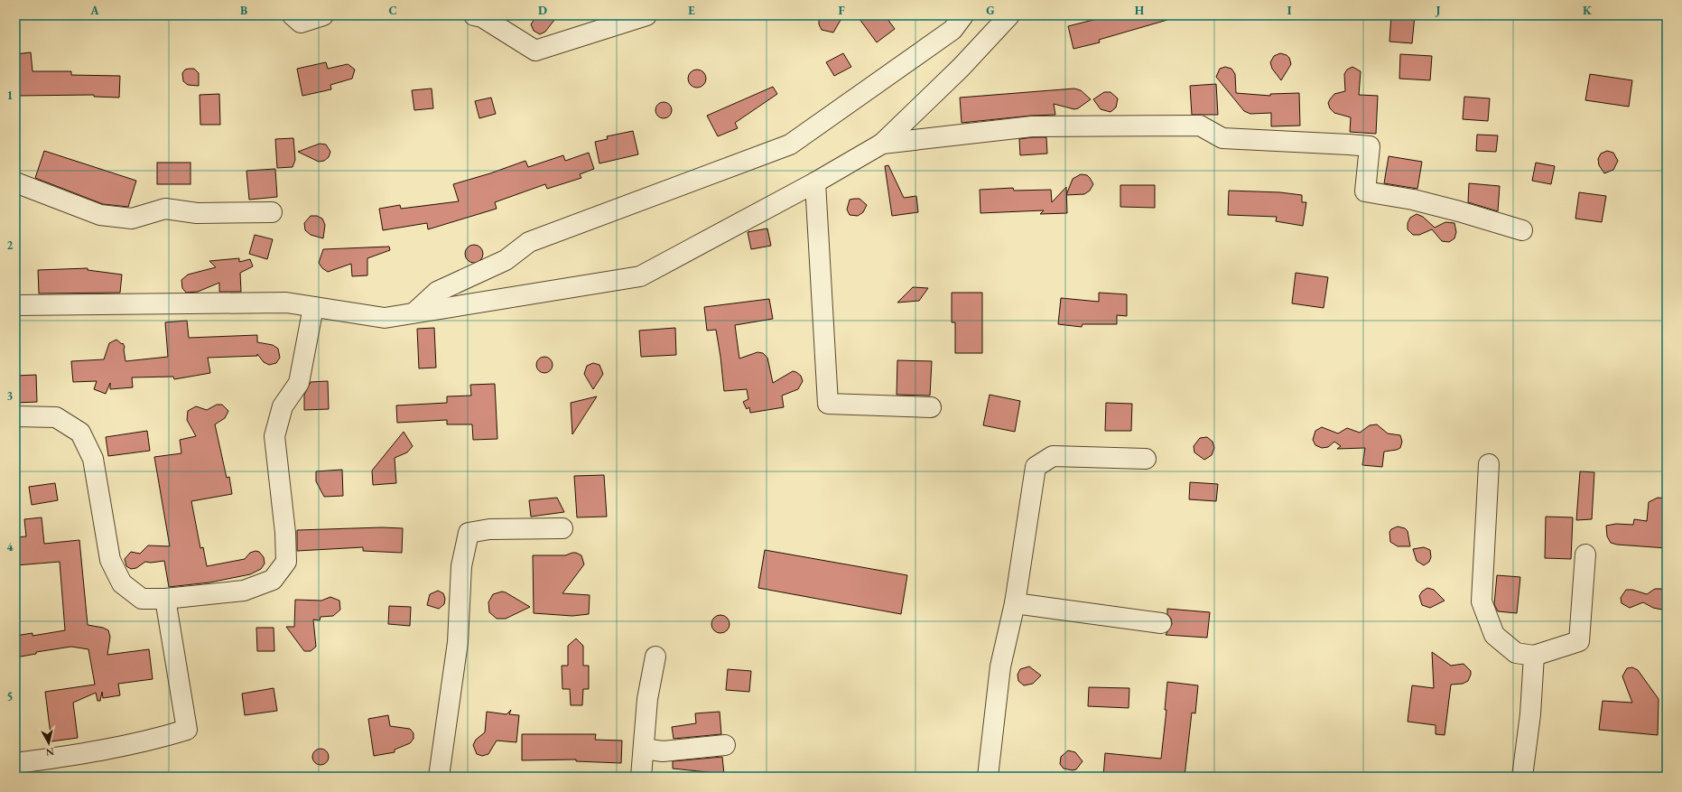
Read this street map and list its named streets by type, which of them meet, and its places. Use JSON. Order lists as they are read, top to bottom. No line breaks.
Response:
{"north":"bottom","grid":{"columns":["A","B","C","D","E","F","G","H","I","J","K"],"rows":["1","2","3","4","5"]}}
